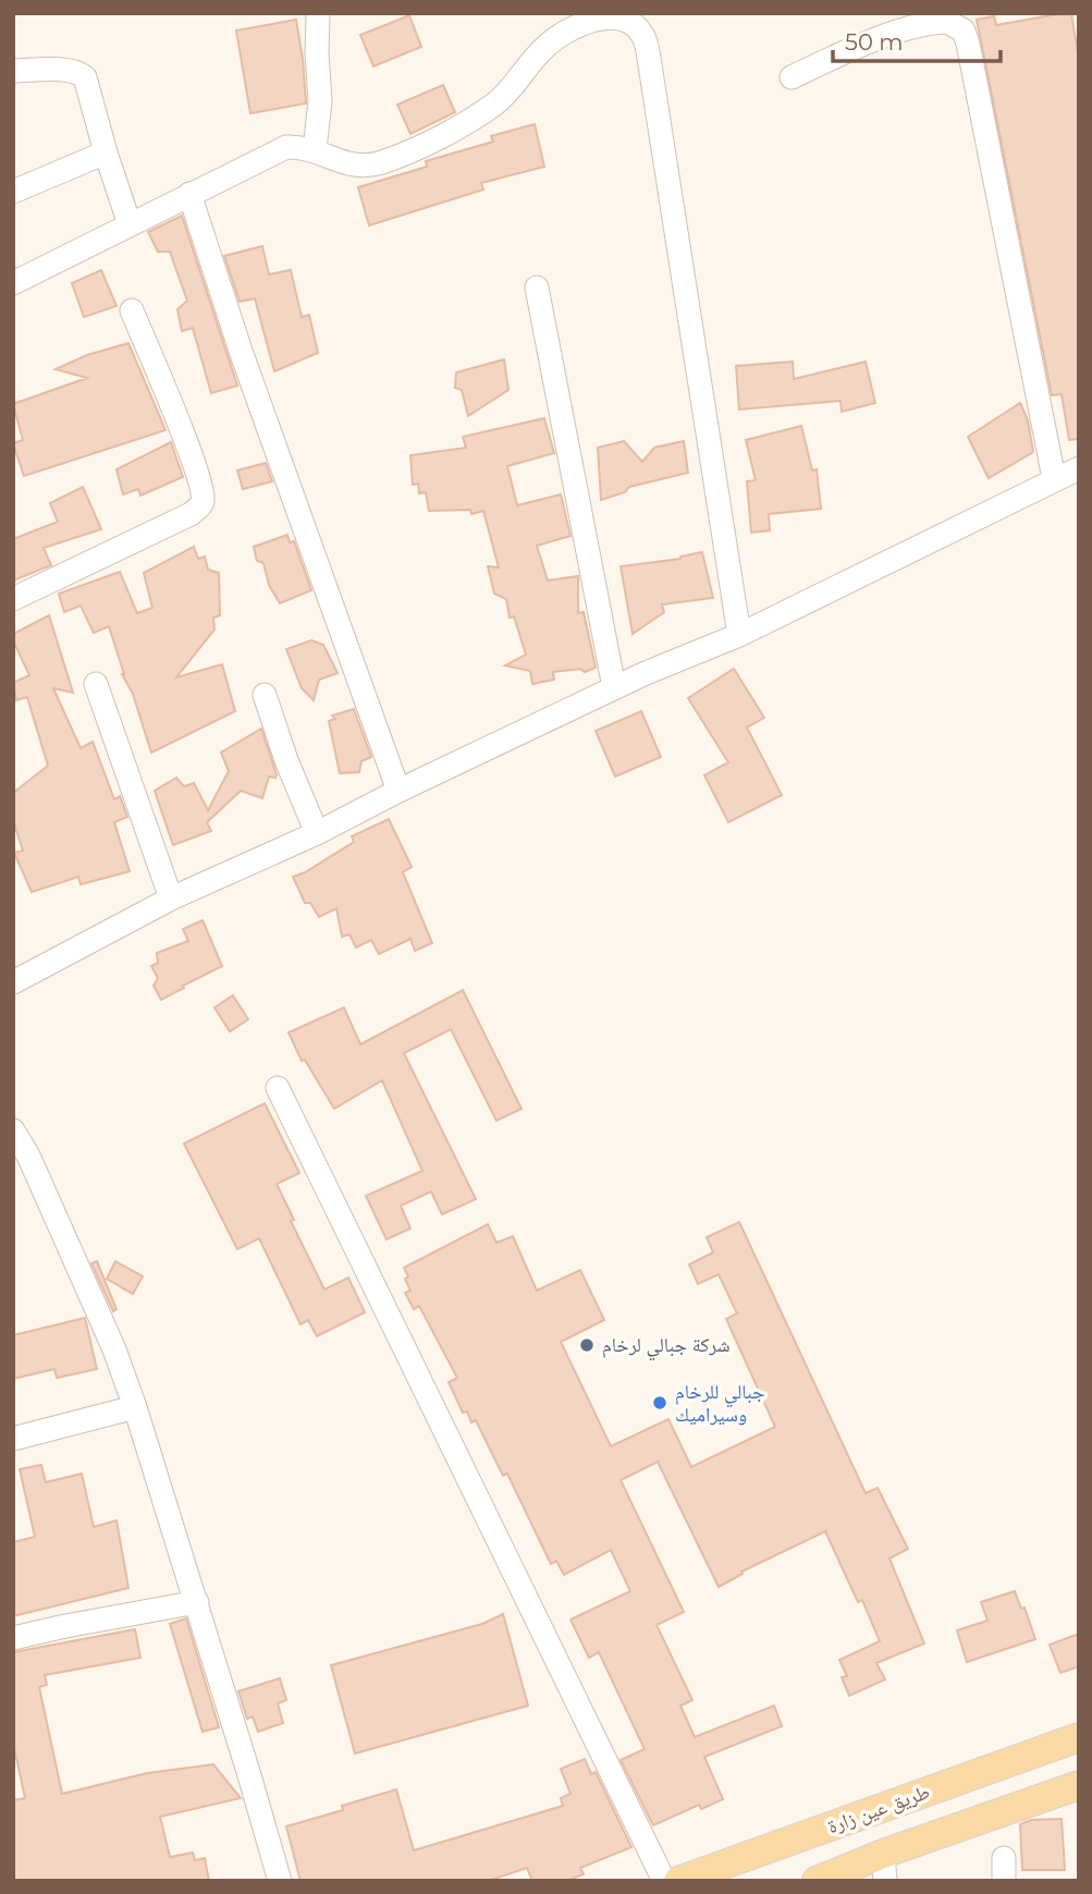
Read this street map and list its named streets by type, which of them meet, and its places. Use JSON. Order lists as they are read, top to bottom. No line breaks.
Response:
{"streets":{"main road":["طريق عين زارة"]},"places":["شركة جبالي لرخام","جبالي للرخام وسيراميك"],"scale_bar":"50 m"}
